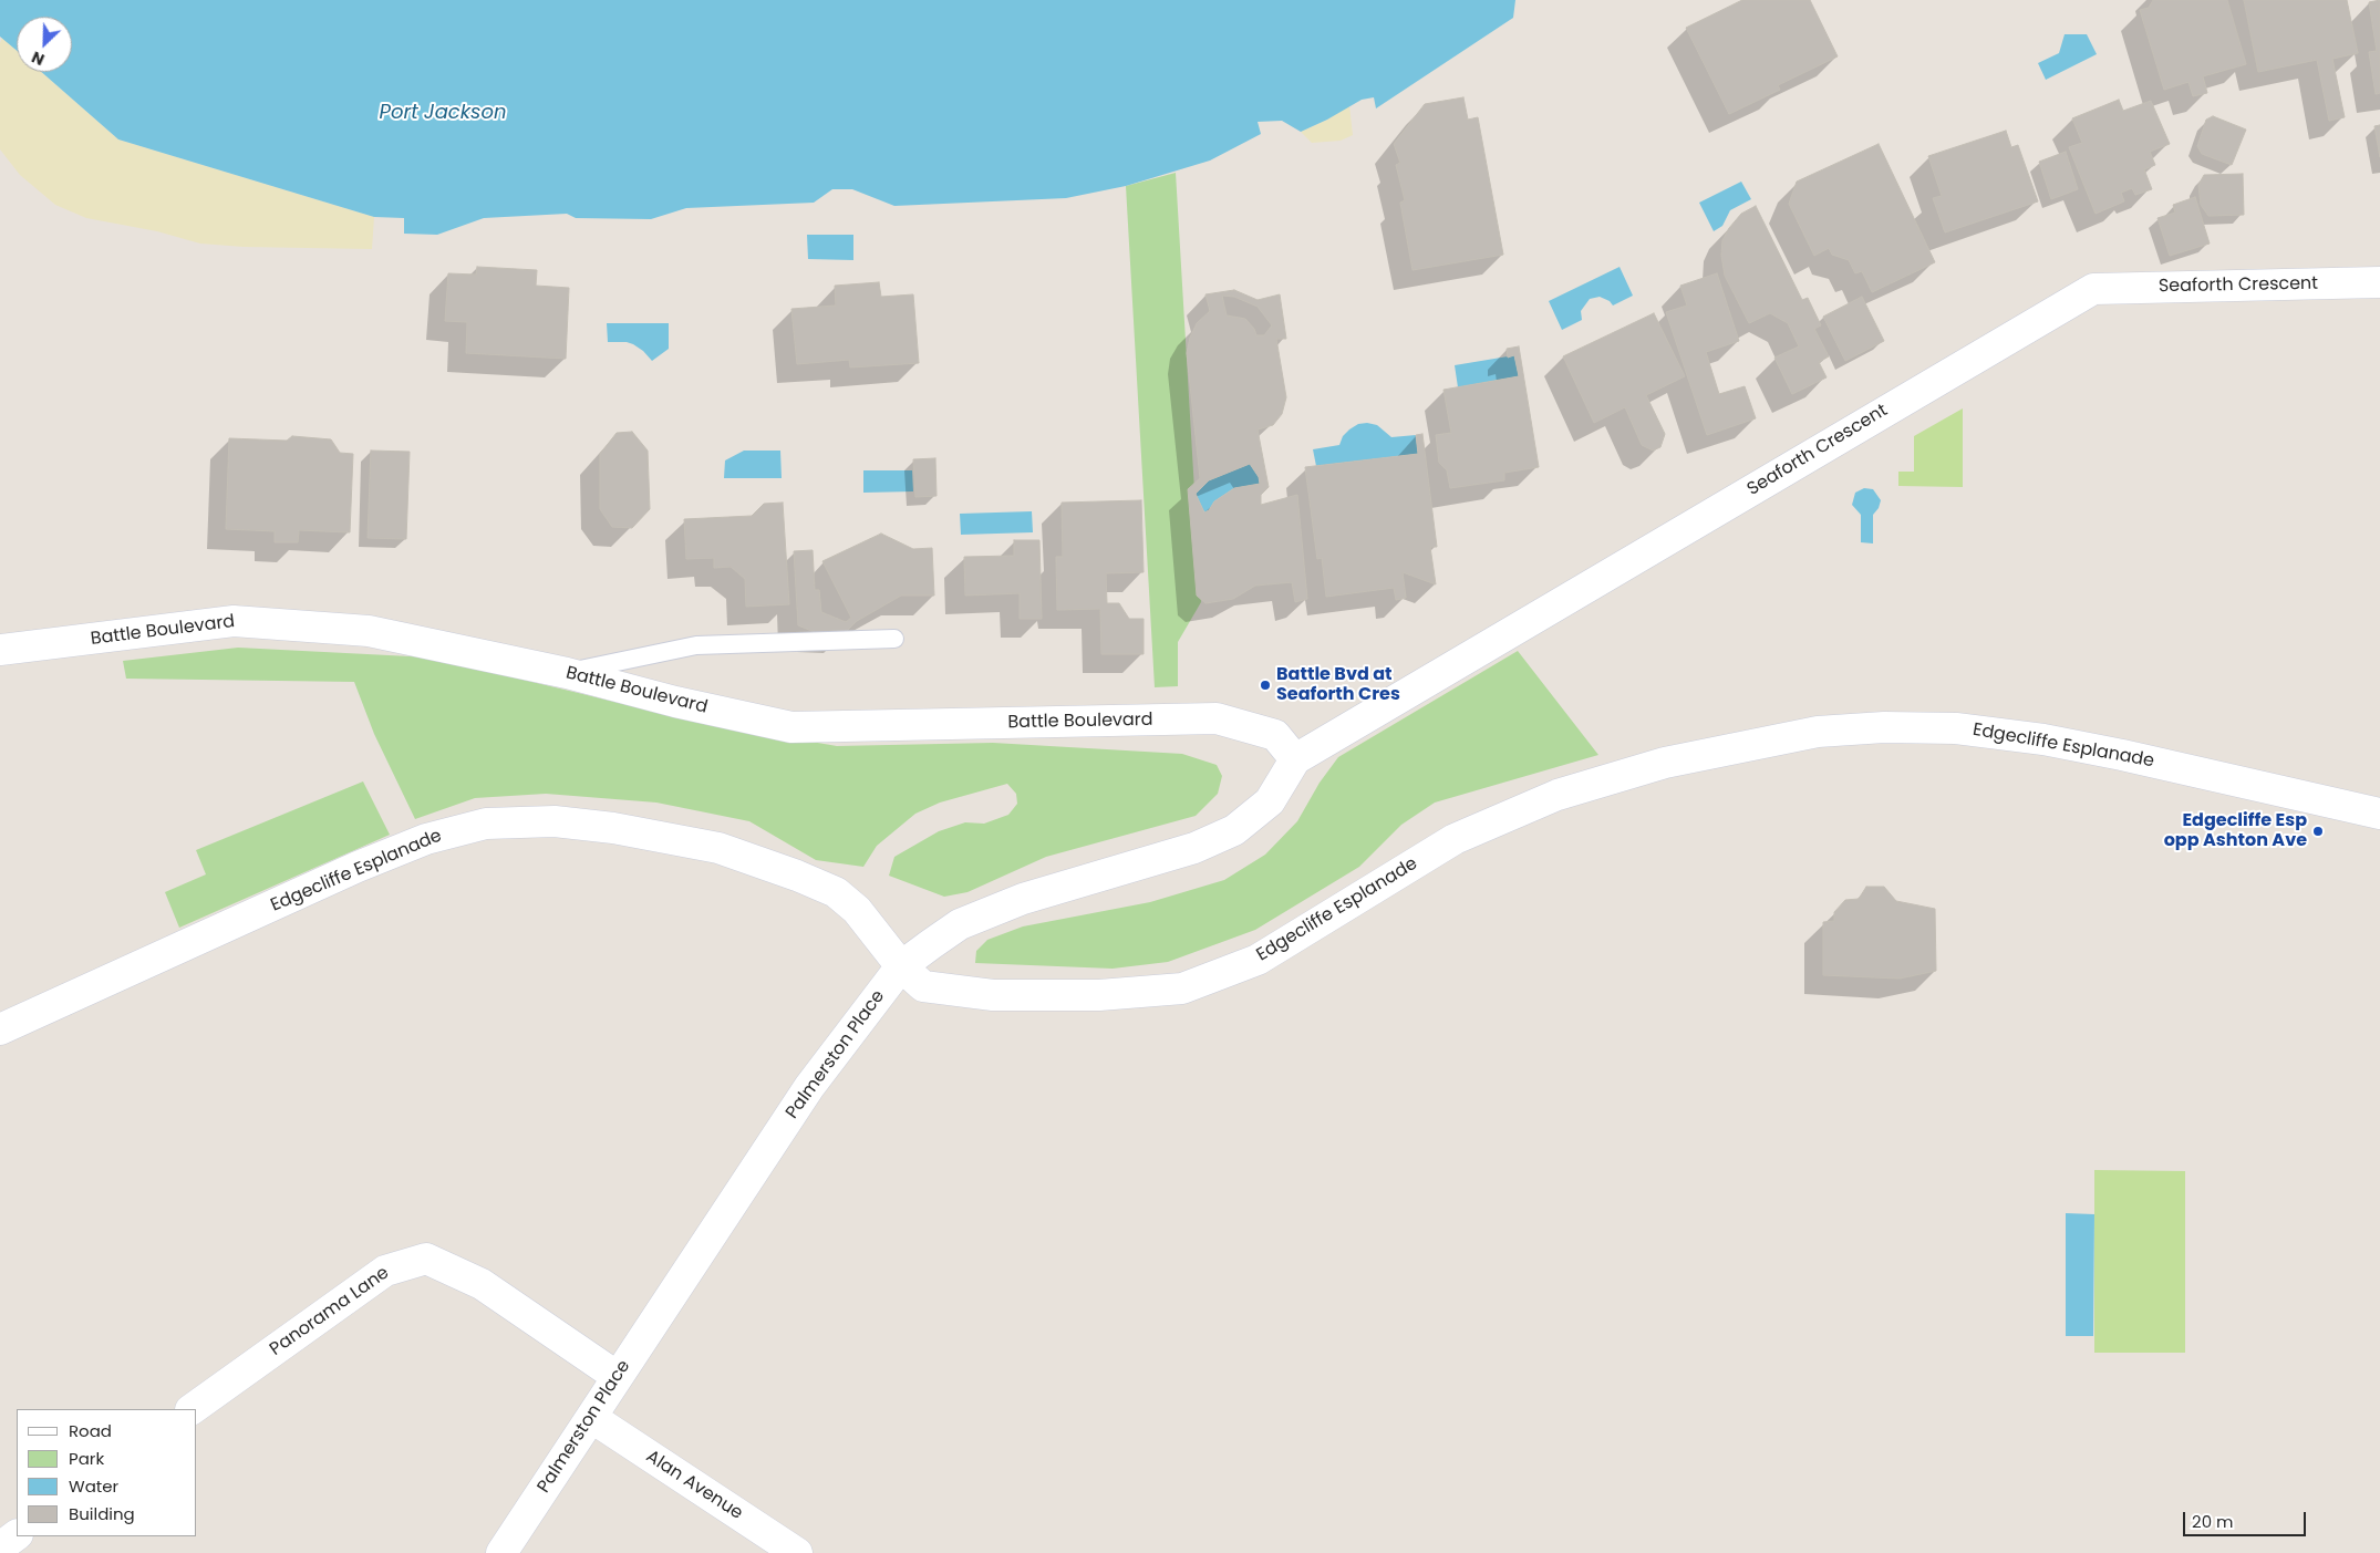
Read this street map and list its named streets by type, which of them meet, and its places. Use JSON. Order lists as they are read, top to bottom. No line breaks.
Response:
{"streets":{"street":["Seaforth Crescent","Battle Boulevard","Edgecliffe Esplanade","Palmerston Place","Panorama Lane","Alan Avenue"]},"crossings":[["Seaforth Crescent","Battle Boulevard"],["Seaforth Crescent","Palmerston Place"],["Battle Boulevard","Palmerston Place"],["Edgecliffe Esplanade","Palmerston Place"],["Palmerston Place","Panorama Lane"],["Palmerston Place","Alan Avenue"]],"water":["Port Jackson"],"places":["Battle Bvd at Seaforth Cres","Edgecliffe Esp opp Ashton Ave"],"legend":["Road","Park","Water","Building"],"scale_bar":"20 m","north":"bottom left"}
